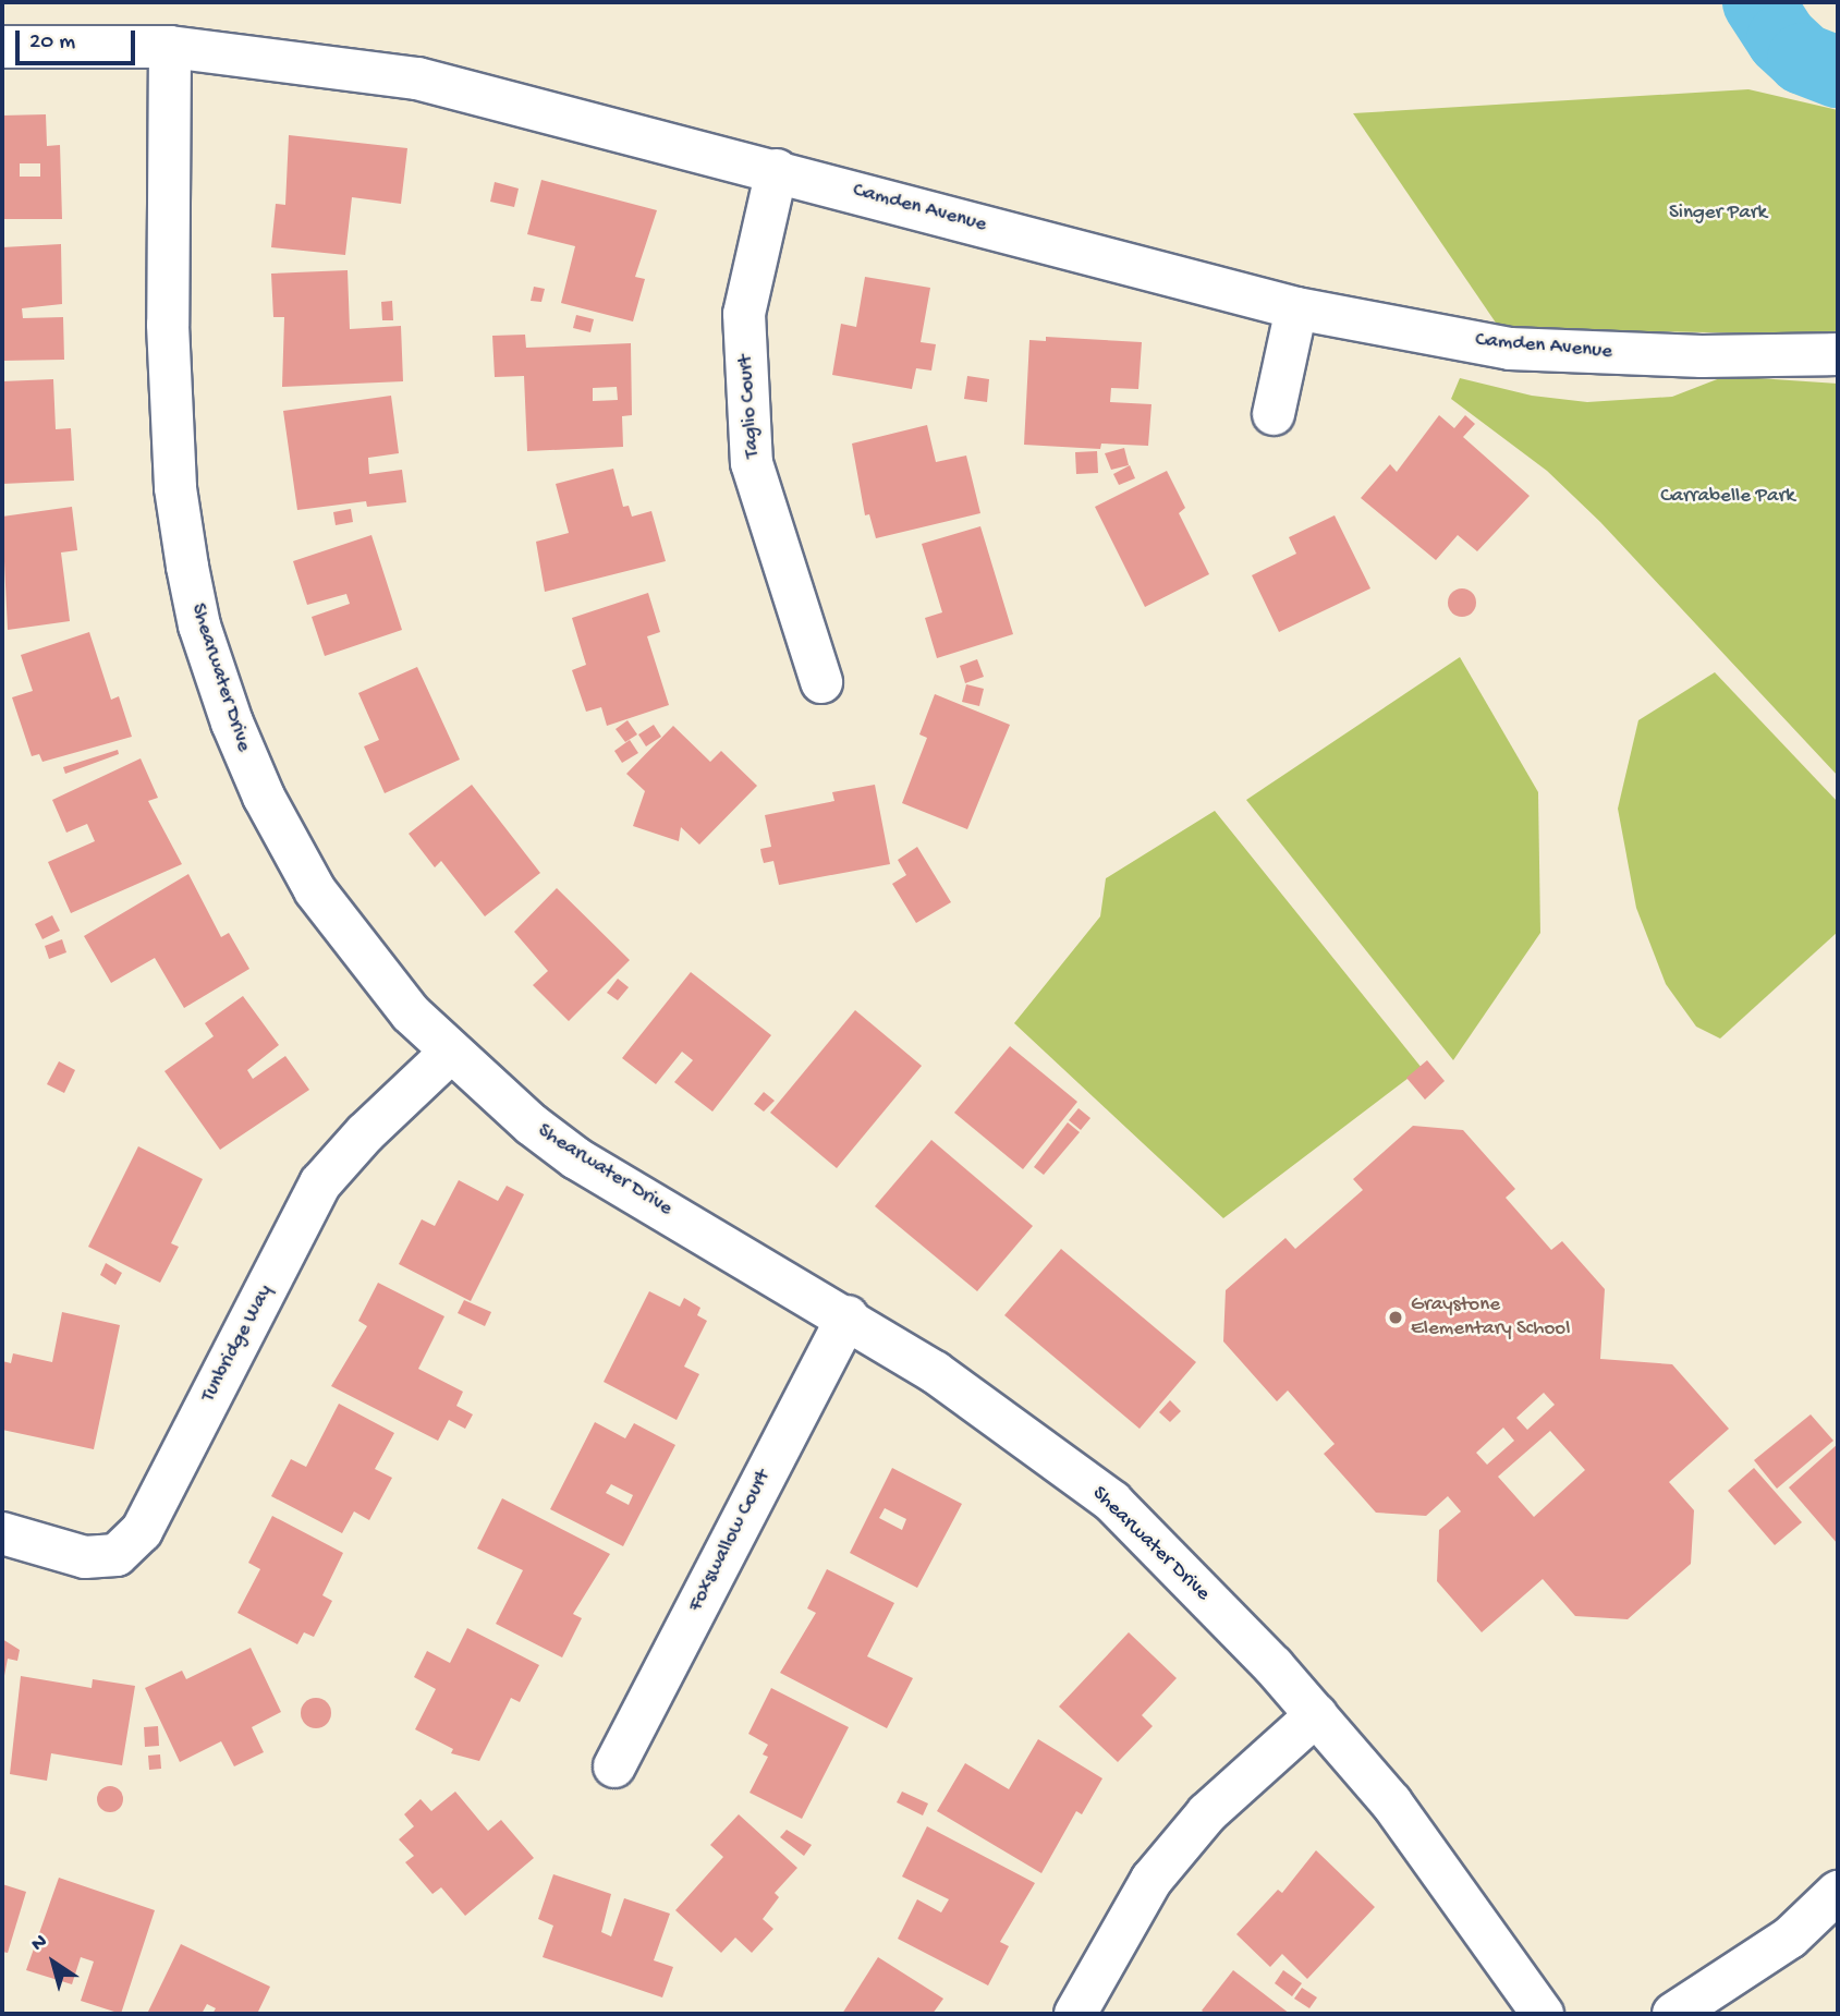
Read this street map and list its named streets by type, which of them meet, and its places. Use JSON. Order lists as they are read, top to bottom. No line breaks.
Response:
{"streets":{"street":["Camden Avenue","Taglio Court","Shearwater Drive","Tunbridge Way","Foxswallow Court"]},"crossings":[["Camden Avenue","Taglio Court"],["Camden Avenue","Shearwater Drive"],["Shearwater Drive","Tunbridge Way"],["Shearwater Drive","Foxswallow Court"]],"parks":["Singer Park","Carrabelle Park"],"places":["Graystone Elementary School"],"scale_bar":"20 m","north":"top left"}
